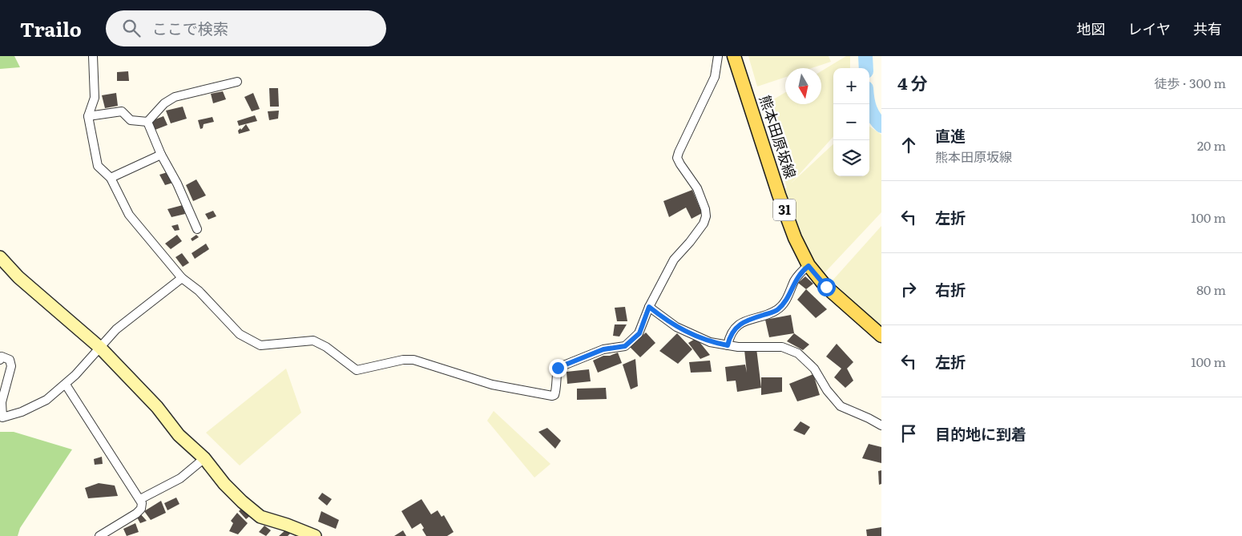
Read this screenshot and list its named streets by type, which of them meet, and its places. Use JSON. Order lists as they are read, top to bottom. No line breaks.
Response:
{"streets":{"main road":["熊本田原坂線","31"]},"north":"bottom","page":{"header":"Trailo","search":"ここで検索","nav":["地図","レイヤ","共有"],"heading":["4 分","徒歩 · 300 m"],"map_buttons":["+","−"],"list":[["直進","熊本田原坂線","20 m"],["左折","100 m"],["右折","80 m"],["左折","100 m"],"目的地に到着"]}}
